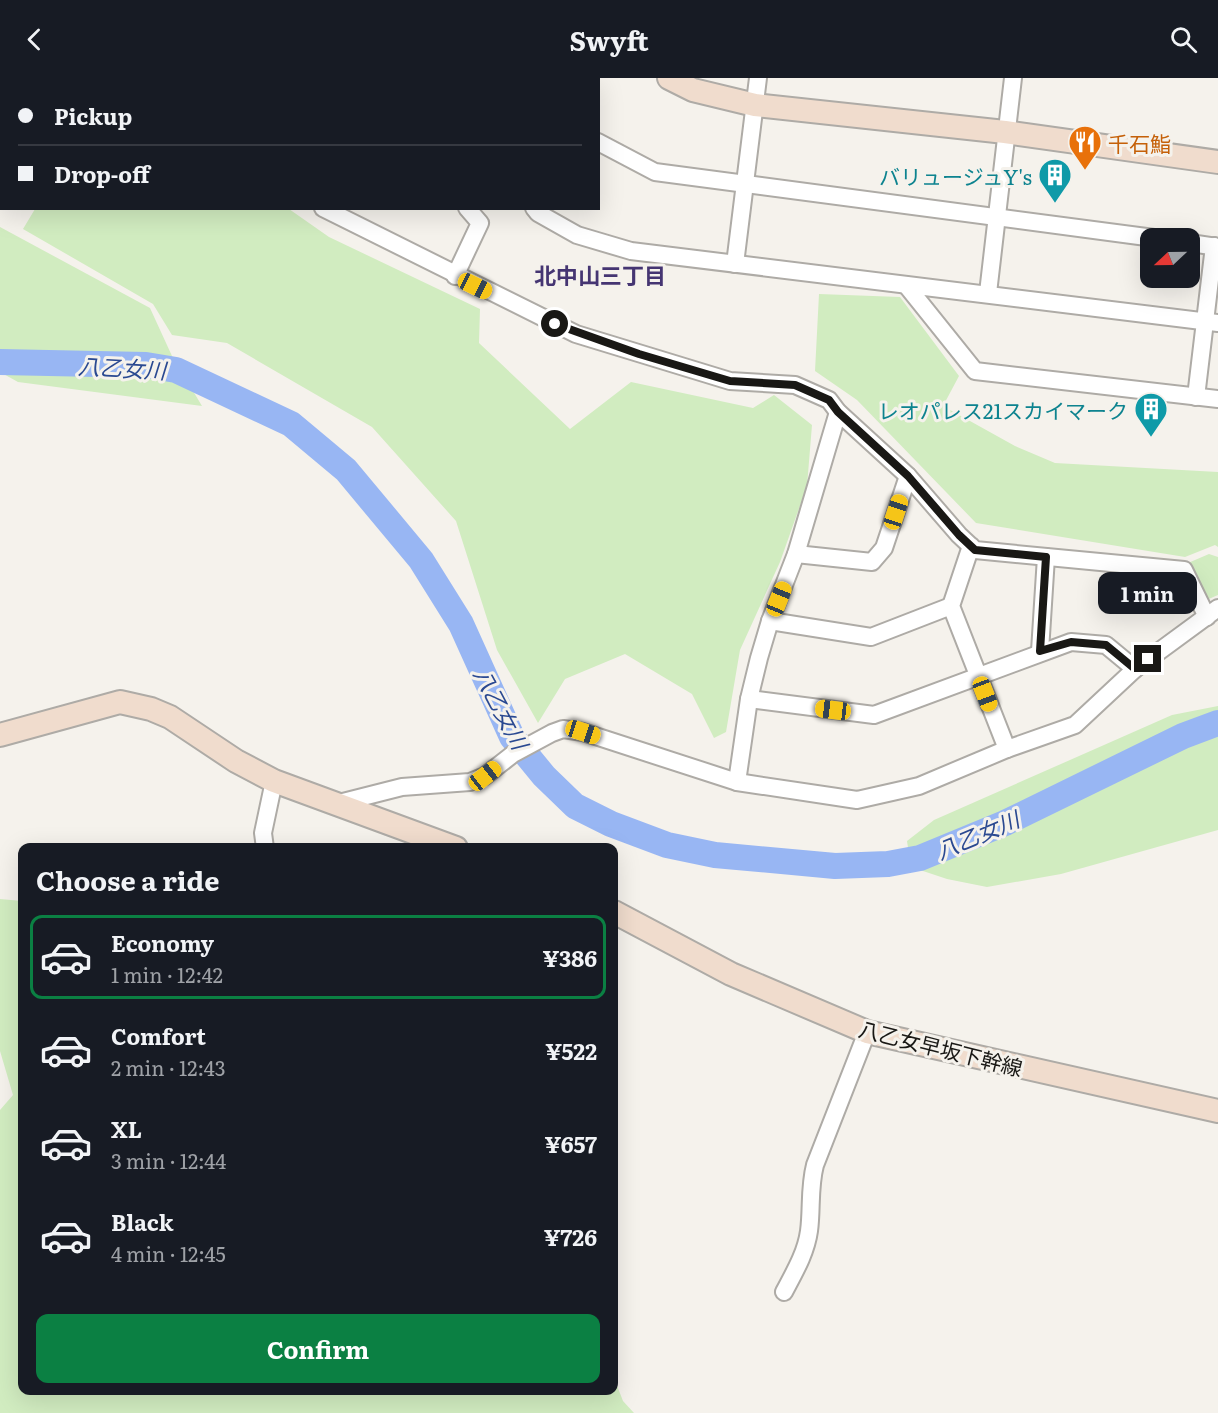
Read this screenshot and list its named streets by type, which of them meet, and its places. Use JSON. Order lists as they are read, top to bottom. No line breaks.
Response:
{"streets":{"street":["八乙女早坂下幹線"]},"districts":["北中山三丁目"],"water":["八乙女川"],"places":{"restaurant":["千石鮨"],"building":["バリュージュY's","レオパレス21スカイマーク"]},"north":"left","page":{"header":"Swyft","banner":["Pickup","Drop-off"],"bubble":"1 min","heading":"Choose a ride","list":[{"name":"Economy","note":"1 min · 12:42","value":"¥386"},{"name":"Comfort","note":"2 min · 12:43","value":"¥522"},{"name":"XL","note":"3 min · 12:44","value":"¥657"},{"name":"Black","note":"4 min · 12:45","value":"¥726"}],"buttons":"Confirm"}}
